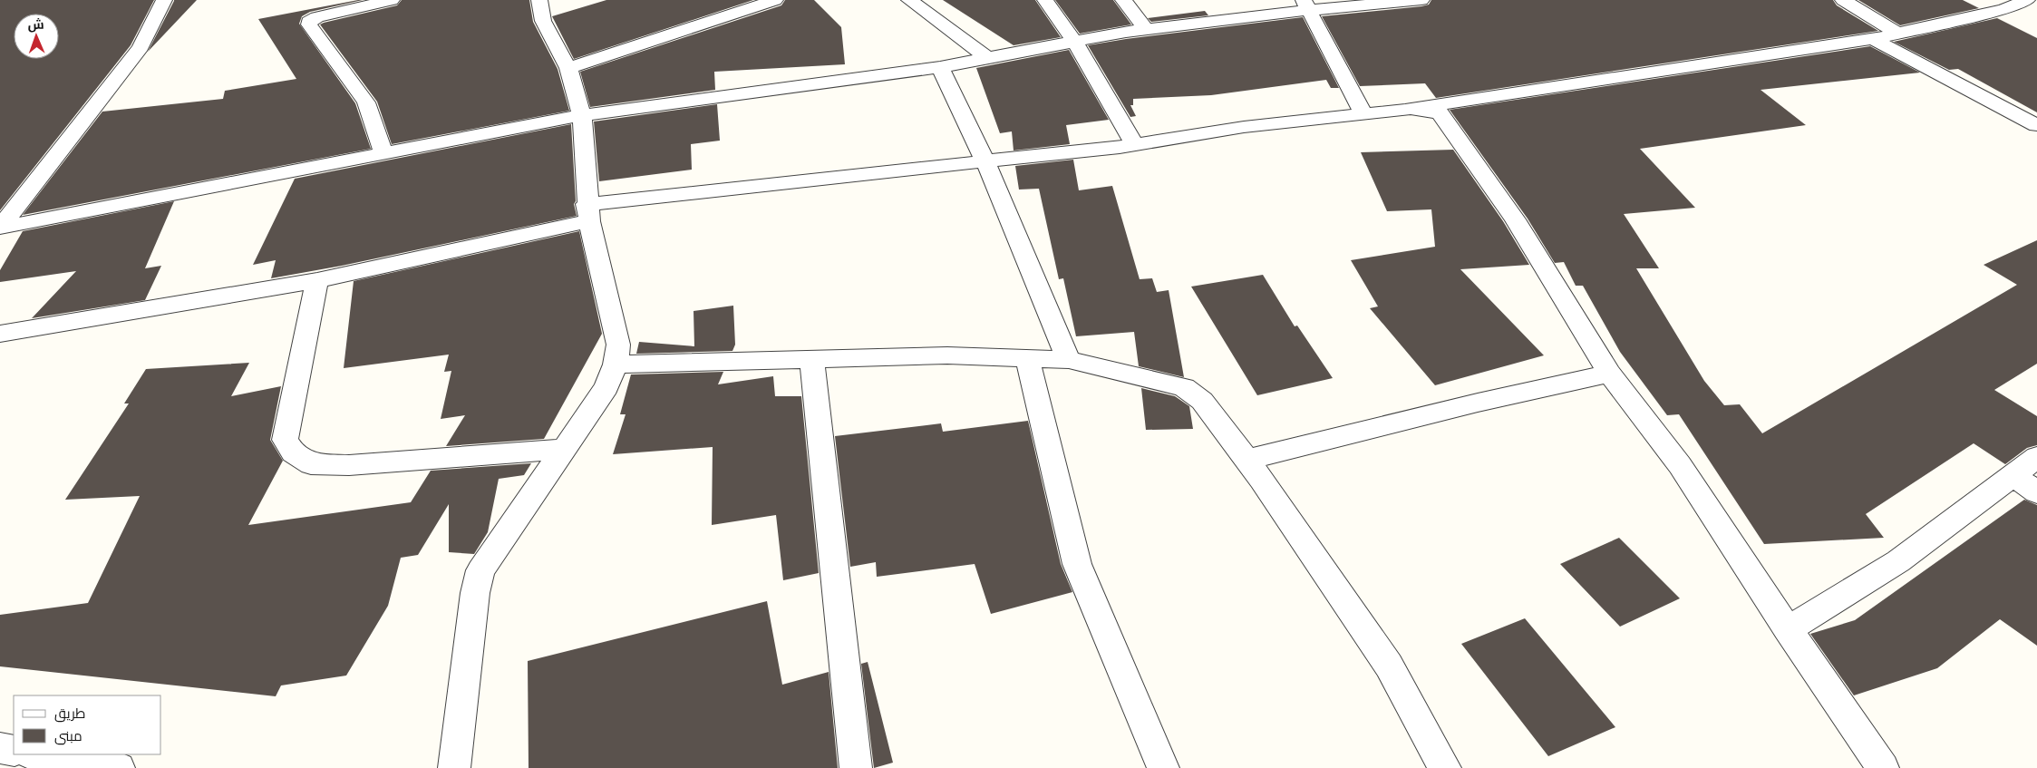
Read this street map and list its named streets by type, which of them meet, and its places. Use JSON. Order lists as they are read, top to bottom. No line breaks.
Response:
{"legend":["طريق","مبنى"],"north":"top"}
